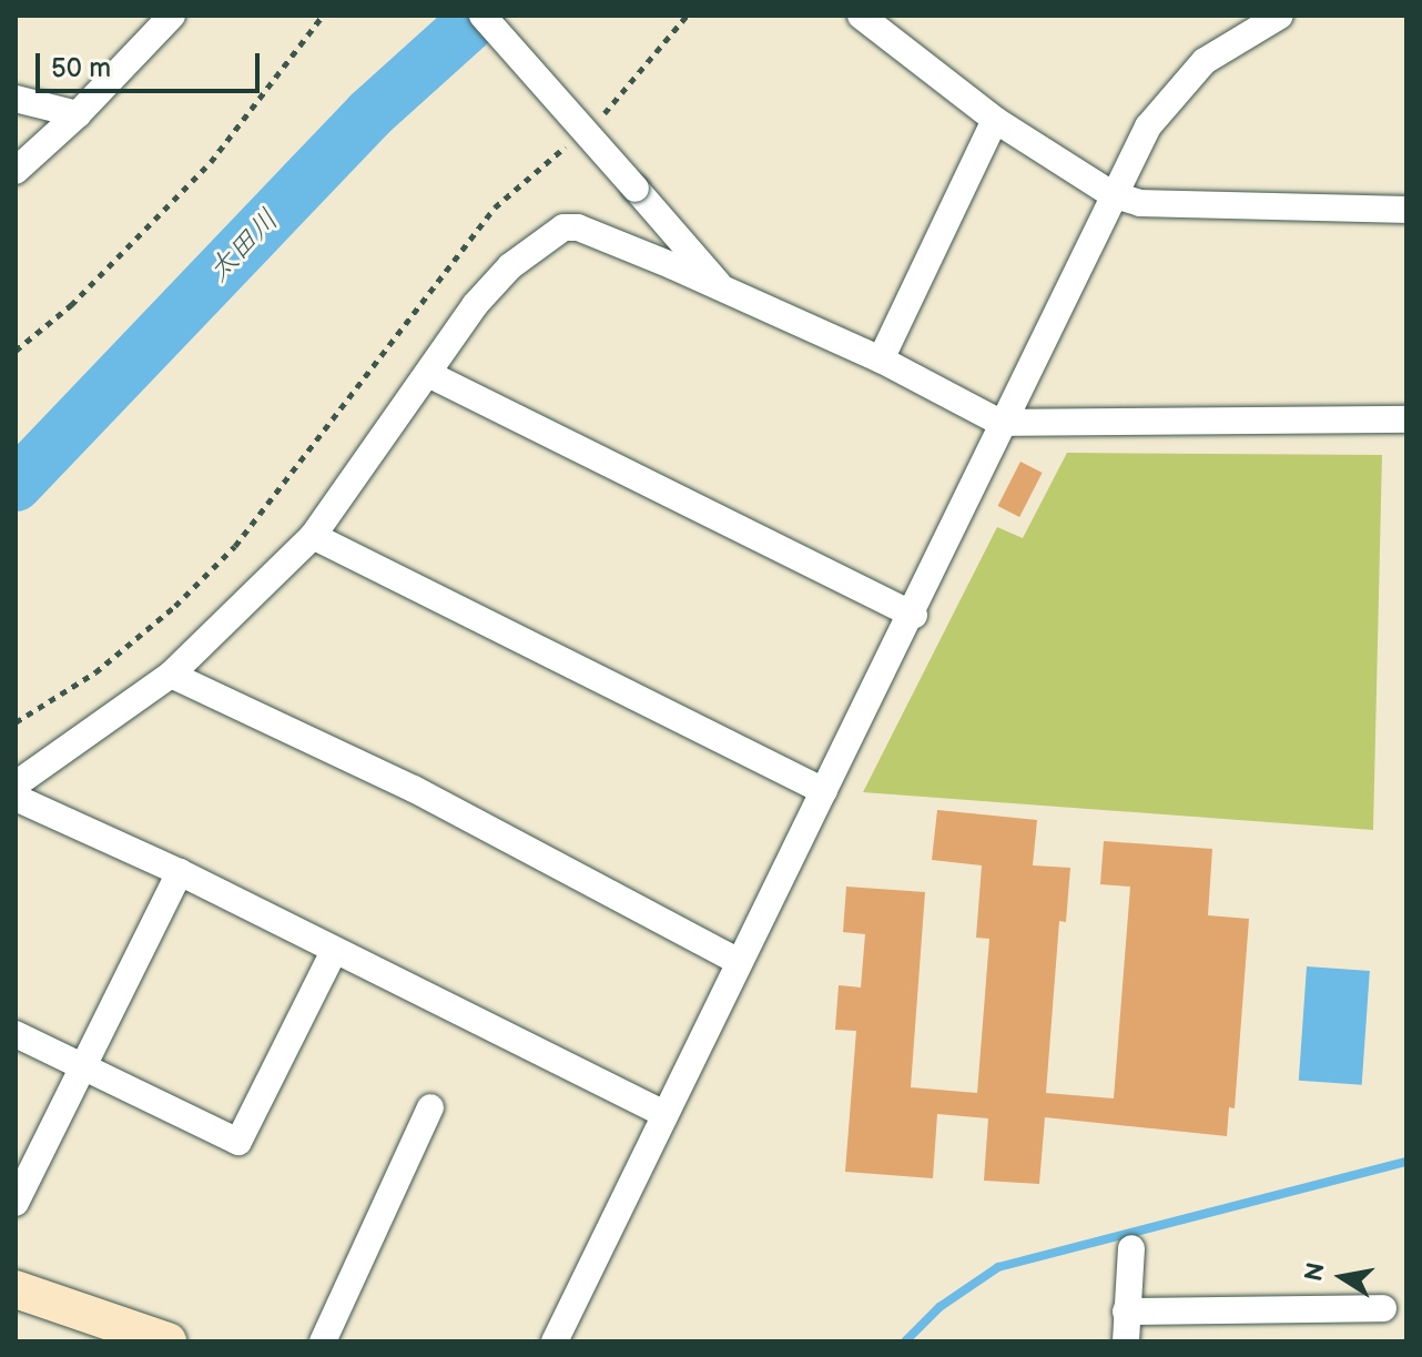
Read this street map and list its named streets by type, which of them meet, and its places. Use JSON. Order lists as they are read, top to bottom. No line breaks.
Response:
{"water":["太田川"],"scale_bar":"50 m","north":"left"}
